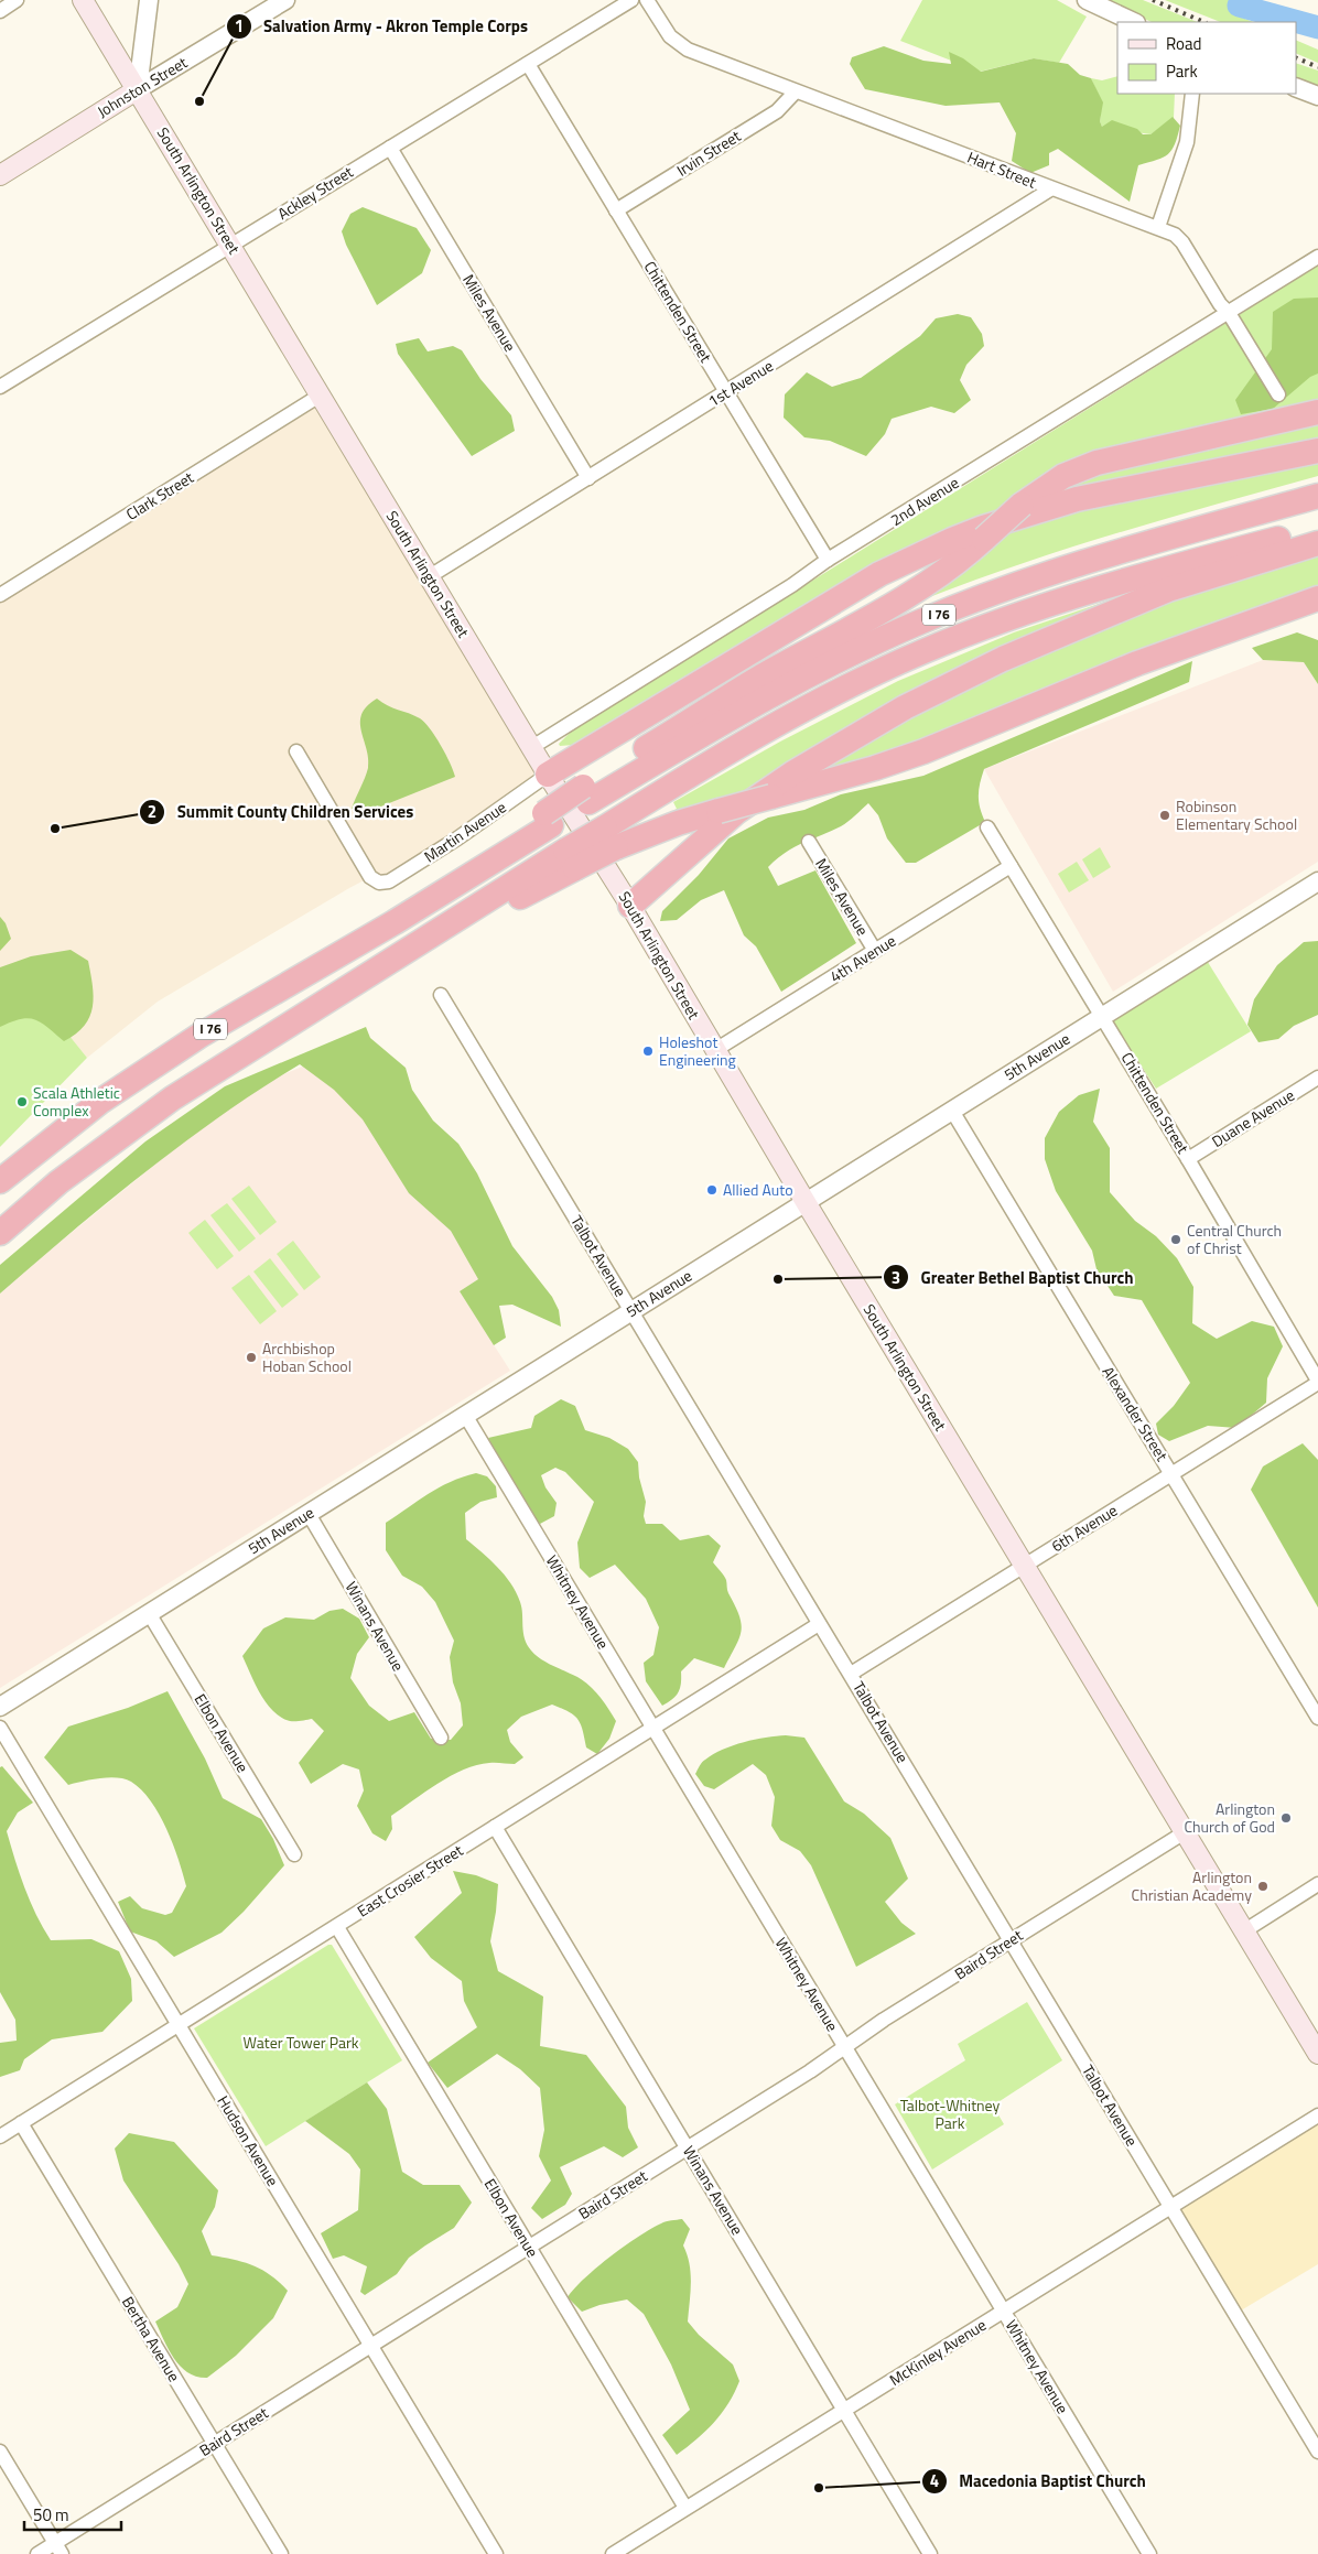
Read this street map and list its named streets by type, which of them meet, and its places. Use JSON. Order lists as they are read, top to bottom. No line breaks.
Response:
{"streets":{"highway":["I 76"],"main road":["Johnston Street","South Arlington Street"],"street":["Irvin Street","Hart Street","Ackley Street","Chittenden Street","Miles Avenue","1st Avenue","Clark Street","2nd Avenue","Martin Avenue","4th Avenue","5th Avenue","Duane Avenue","Talbot Avenue","Alexander Street","6th Avenue","Whitney Avenue","Winans Avenue","Elbon Avenue","East Crosier Street","Baird Street","Hudson Avenue","Bertha Avenue","McKinley Avenue"]},"crossings":[["Johnston Street","South Arlington Street"],["Irvin Street","Hart Street"],["Irvin Street","Chittenden Street"],["Hart Street","1st Avenue"],["Hart Street","2nd Avenue"],["South Arlington Street","Ackley Street"],["South Arlington Street","1st Avenue"],["South Arlington Street","Clark Street"],["South Arlington Street","2nd Avenue"],["South Arlington Street","Martin Avenue"],["South Arlington Street","4th Avenue"],["South Arlington Street","5th Avenue"],["South Arlington Street","6th Avenue"],["South Arlington Street","Baird Street"],["Ackley Street","Chittenden Street"],["Ackley Street","Miles Avenue"],["Chittenden Street","1st Avenue"],["Chittenden Street","2nd Avenue"],["Chittenden Street","4th Avenue"],["Chittenden Street","5th Avenue"],["Chittenden Street","Duane Avenue"],["Chittenden Street","6th Avenue"],["Miles Avenue","1st Avenue"],["Miles Avenue","4th Avenue"],["5th Avenue","Talbot Avenue"],["5th Avenue","Alexander Street"],["5th Avenue","Whitney Avenue"],["5th Avenue","Winans Avenue"],["5th Avenue","Elbon Avenue"],["Talbot Avenue","6th Avenue"],["Talbot Avenue","East Crosier Street"],["Talbot Avenue","Baird Street"],["Talbot Avenue","McKinley Avenue"],["Alexander Street","6th Avenue"],["Whitney Avenue","East Crosier Street"],["Whitney Avenue","Baird Street"],["Whitney Avenue","McKinley Avenue"],["Winans Avenue","East Crosier Street"],["Winans Avenue","Baird Street"],["Winans Avenue","McKinley Avenue"],["Elbon Avenue","East Crosier Street"],["Elbon Avenue","Baird Street"],["Elbon Avenue","McKinley Avenue"],["East Crosier Street","Hudson Avenue"],["East Crosier Street","Bertha Avenue"],["Baird Street","Hudson Avenue"],["Baird Street","Bertha Avenue"]],"parks":["Water Tower Park","Talbot-Whitney Park"],"places":["Salvation Army - Akron Temple Corps","Robinson Elementary School","Summit County Children Services","Holeshot Engineering","Scala Athletic Complex","Allied Auto","Central Church of Christ","Greater Bethel Baptist Church","Archbishop Hoban School","Arlington Church of God","Arlington Christian Academy","Macedonia Baptist Church"],"legend":["Road","Park"],"scale_bar":"50 m"}
